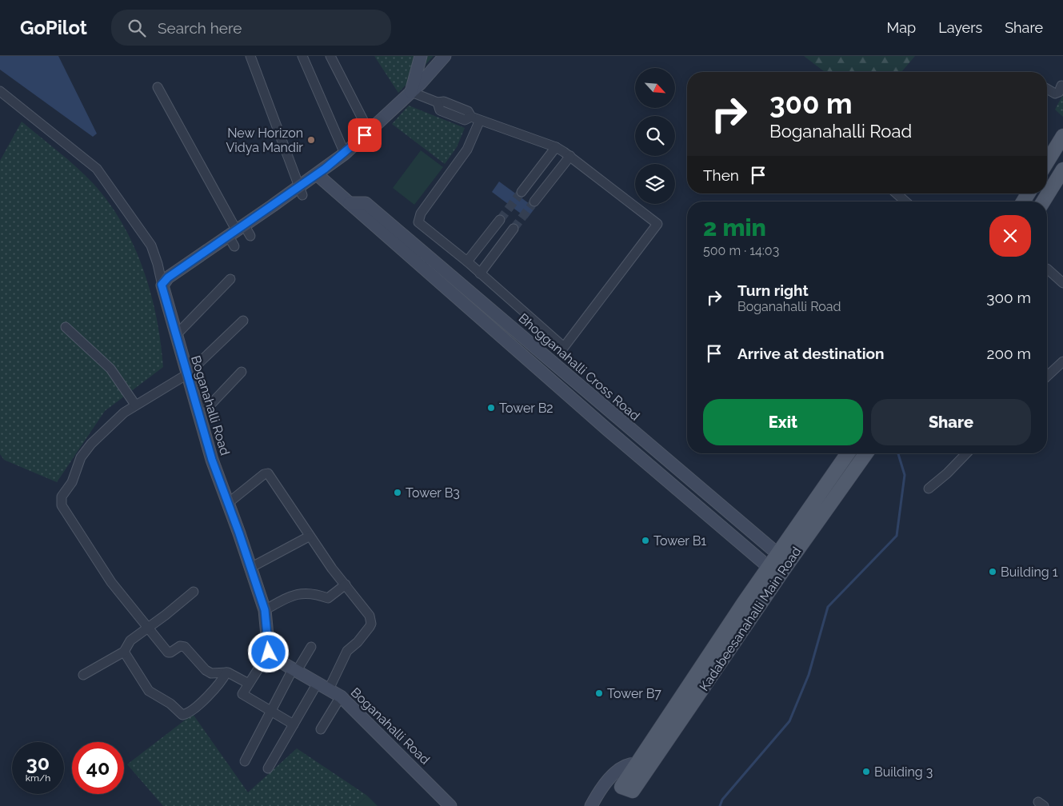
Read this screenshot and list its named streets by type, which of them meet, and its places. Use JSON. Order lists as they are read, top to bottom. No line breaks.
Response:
{"streets":{"main road":["Kadabeesanahalli Main Road"],"street":["Bhogganahalli Cross Road","Boganahalli Road"]},"crossings":[["Bhogganahalli Cross Road","Kadabeesanahalli Main Road"]],"places":["New Horizon Vidya Mandir","Tower B2","Tower B3","Tower B1","Building 1","Tower B7","Building 3"],"north":"bottom right","page":{"header":"GoPilot","search":"Search here","nav":["Map","Layers","Share"],"turn":["300 m","Boganahalli Road"],"then":"Then","heading":["2 min","500 m · 14:03"],"list":[{"name":"Turn right","note":"Boganahalli Road","value":"300 m"},{"name":"Arrive at destination","value":"200 m"}],"buttons":["Exit","Share"],"speed":"30 km/h","limit":"40"}}
